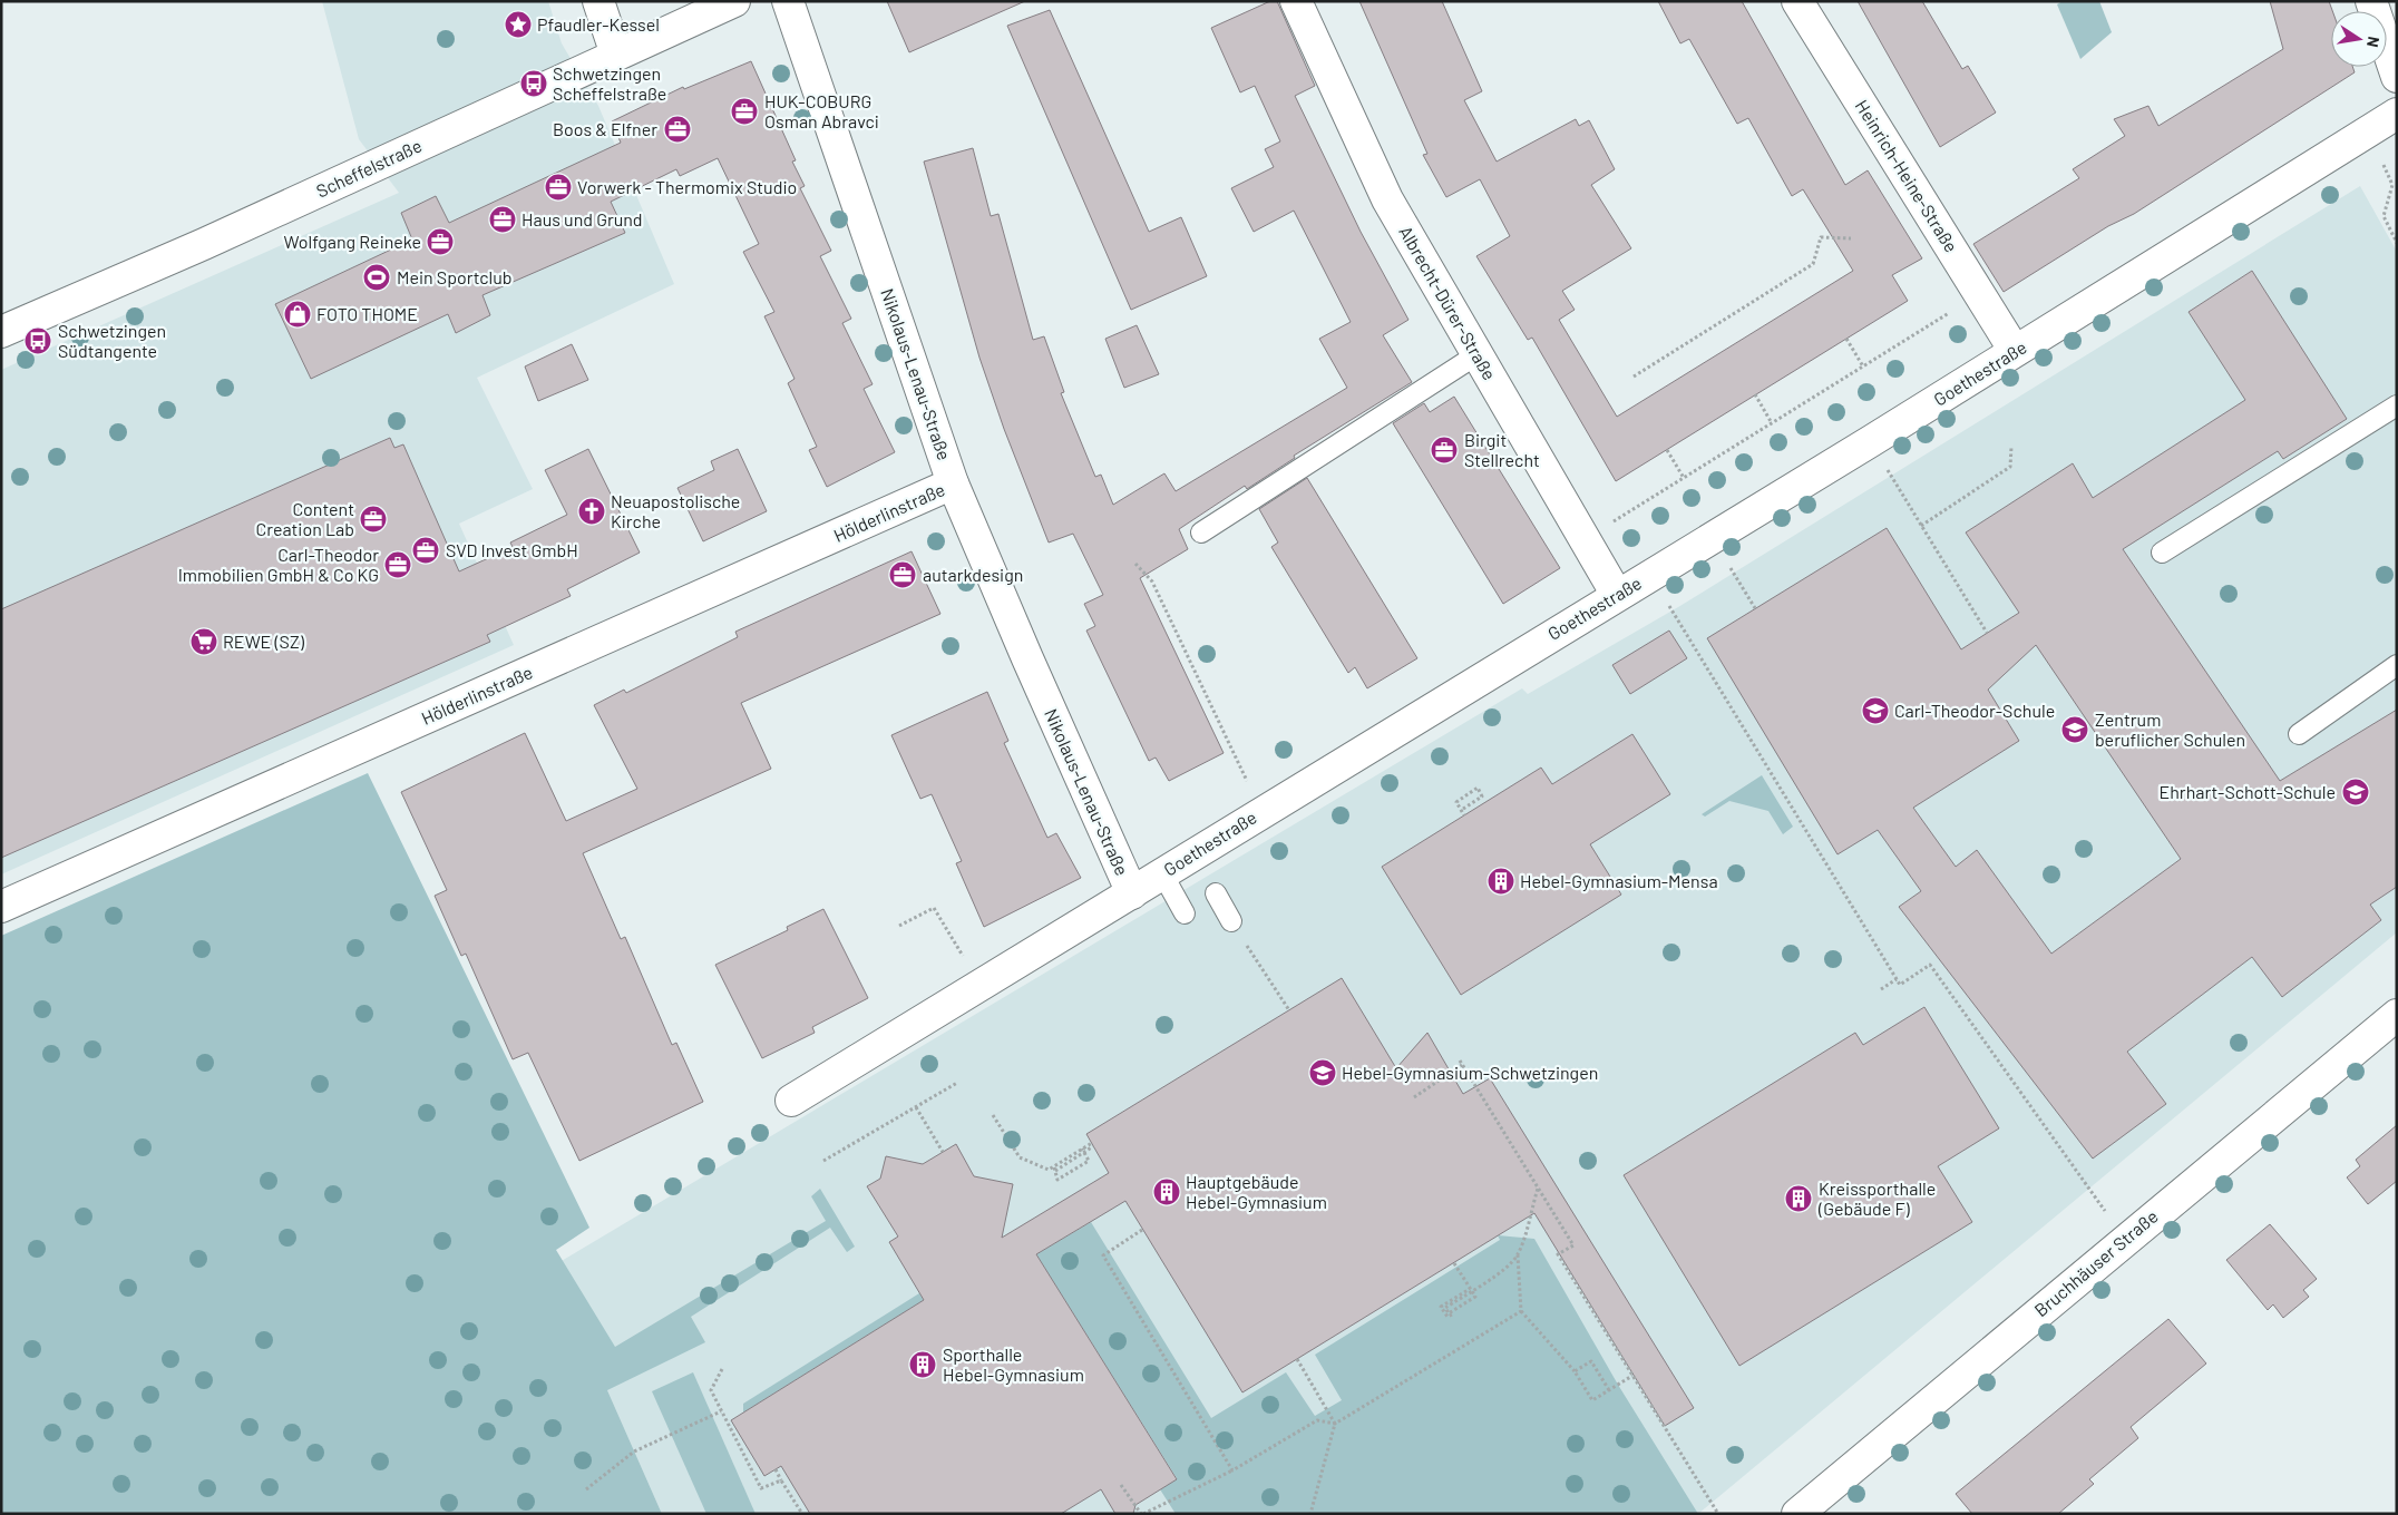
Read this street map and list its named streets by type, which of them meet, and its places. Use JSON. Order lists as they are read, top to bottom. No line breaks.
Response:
{"streets":{"street":["Scheffelstraße","Heinrich-Heine-Straße","Albrecht-Dürer-Straße","Goethestraße","Nikolaus-Lenau-Straße","Hölderlinstraße","Bruchhäuser Straße"]},"crossings":[["Heinrich-Heine-Straße","Goethestraße"],["Albrecht-Dürer-Straße","Goethestraße"],["Goethestraße","Nikolaus-Lenau-Straße"],["Nikolaus-Lenau-Straße","Hölderlinstraße"]],"places":{"place":["Pfaudler-Kessel"],"bus stop":["Schwetzingen Scheffelstraße","Schwetzingen Südtangente"],"office":["HUK-COBURG Osman Abravci","Boos & Elfner","Vorwerk - Thermomix Studio","Haus und Grund","Wolfgang Reineke","Birgit Stellrecht","Content Creation Lab","SVD Invest GmbH","Carl-Theodor Immobilien GmbH & Co KG","autarkdesign"],"sports":["Mein Sportclub"],"shop":["FOTO THOME"],"church":["Neuapostolische Kirche"],"supermarket":["REWE (SZ)"],"school or university":["Carl-Theodor-Schule","Zentrum beruflicher Schulen","Ehrhart-Schott-Schule","Hebel-Gymnasium-Schwetzingen"],"building":["Hebel-Gymnasium-Mensa","Hauptgebäude Hebel-Gymnasium","Kreissporthalle (Gebäude F)","Sporthalle Hebel-Gymnasium"]},"north":"right"}
